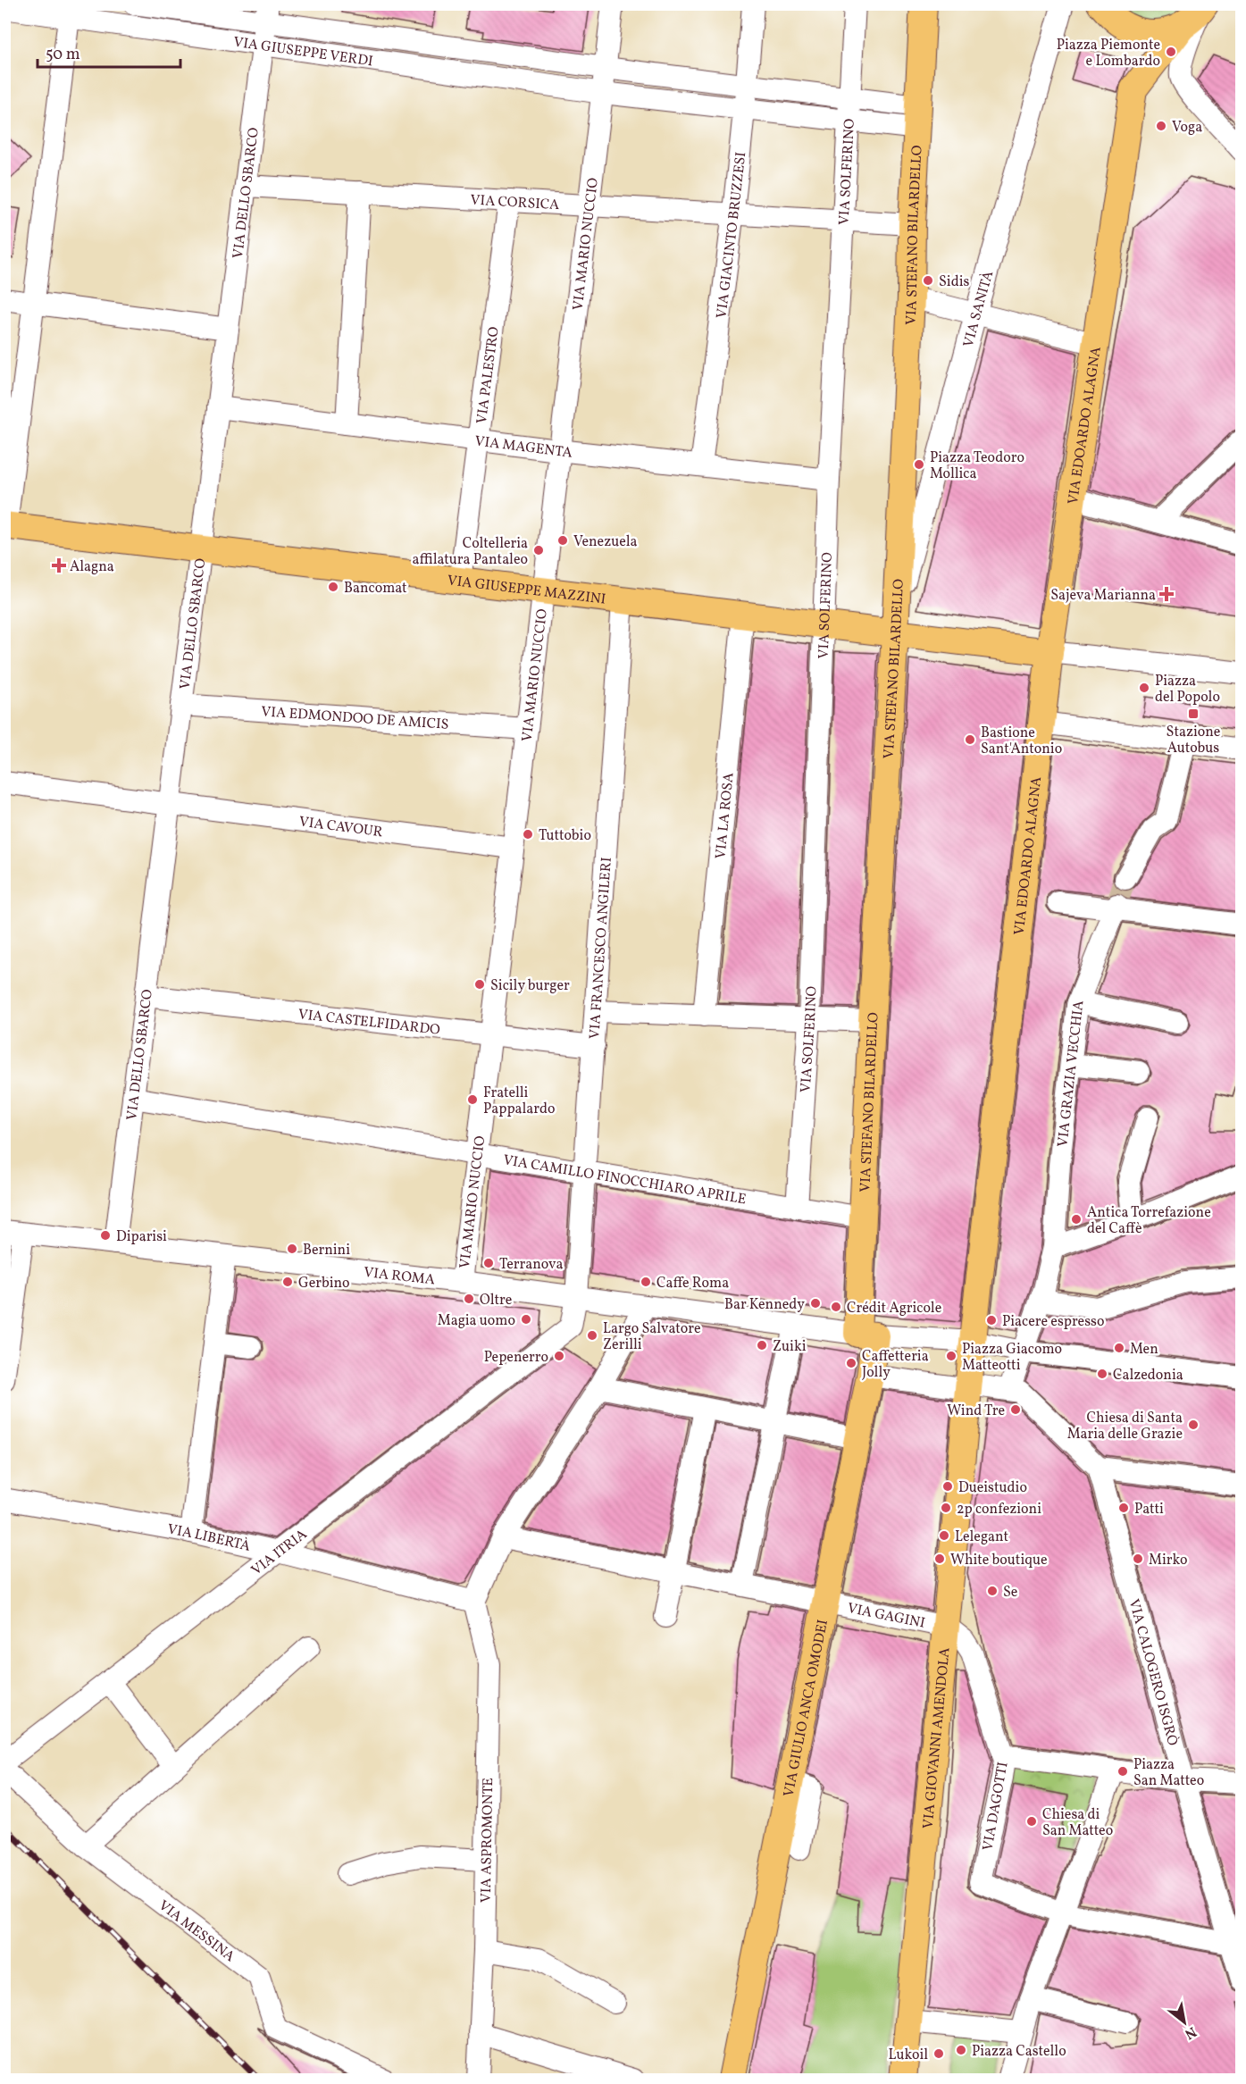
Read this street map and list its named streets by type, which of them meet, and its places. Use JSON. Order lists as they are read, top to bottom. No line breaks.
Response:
{"streets":{"main road":["VIA STEFANO BILARDELLO","VIA EDOARDO ALAGNA","VIA GIUSEPPE MAZZINI","VIA GIULIO ANCA OMODEI","VIA GIOVANNI AMENDOLA"],"street":["VIA GIUSEPPE VERDI","VIA SOLFERINO","VIA DELLO SBARCO","VIA CORSICA","VIA GIACINTO BRUZZESI","VIA MARIO NUCCIO","VIA SANITÀ","VIA PALESTRO","VIA MAGENTA","VIA EDMONDOO DE AMICIS","VIA LA ROSA","VIA CAVOUR","VIA FRANCESCO ANGILERI","VIA CASTELFIDARDO","VIA GRAZIA VECCHIA","VIA CAMILLO FINOCCHIARO APRILE","VIA ROMA","VIA LIBERTÀ","VIA ITRIA","VIA GAGINI","VIA CALOGERO ISGRÒ","VIA DAGOTTI","VIA ASPROMONTE","VIA MESSINA"]},"crossings":[["VIA GIUSEPPE VERDI","VIA SOLFERINO"],["VIA GIUSEPPE VERDI","VIA DELLO SBARCO"],["VIA GIUSEPPE VERDI","VIA GIACINTO BRUZZESI"],["VIA GIUSEPPE VERDI","VIA STEFANO BILARDELLO"],["VIA GIUSEPPE VERDI","VIA MARIO NUCCIO"],["VIA SOLFERINO","VIA CORSICA"],["VIA SOLFERINO","VIA MAGENTA"],["VIA SOLFERINO","VIA GIUSEPPE MAZZINI"],["VIA SOLFERINO","VIA CAMILLO FINOCCHIARO APRILE"],["VIA DELLO SBARCO","VIA CORSICA"],["VIA DELLO SBARCO","VIA MAGENTA"],["VIA DELLO SBARCO","VIA GIUSEPPE MAZZINI"],["VIA DELLO SBARCO","VIA EDMONDOO DE AMICIS"],["VIA DELLO SBARCO","VIA CAVOUR"],["VIA DELLO SBARCO","VIA CASTELFIDARDO"],["VIA DELLO SBARCO","VIA CAMILLO FINOCCHIARO APRILE"],["VIA DELLO SBARCO","VIA ROMA"],["VIA CORSICA","VIA GIACINTO BRUZZESI"],["VIA CORSICA","VIA STEFANO BILARDELLO"],["VIA CORSICA","VIA MARIO NUCCIO"],["VIA CORSICA","VIA PALESTRO"],["VIA GIACINTO BRUZZESI","VIA MAGENTA"],["VIA STEFANO BILARDELLO","VIA SANITÀ"],["VIA STEFANO BILARDELLO","VIA GIUSEPPE MAZZINI"],["VIA STEFANO BILARDELLO","VIA CAMILLO FINOCCHIARO APRILE"],["VIA STEFANO BILARDELLO","VIA ROMA"],["VIA STEFANO BILARDELLO","VIA GIULIO ANCA OMODEI"],["VIA MARIO NUCCIO","VIA MAGENTA"],["VIA MARIO NUCCIO","VIA GIUSEPPE MAZZINI"],["VIA MARIO NUCCIO","VIA EDMONDOO DE AMICIS"],["VIA MARIO NUCCIO","VIA CAVOUR"],["VIA MARIO NUCCIO","VIA CASTELFIDARDO"],["VIA MARIO NUCCIO","VIA CAMILLO FINOCCHIARO APRILE"],["VIA MARIO NUCCIO","VIA ROMA"],["VIA SANITÀ","VIA GIUSEPPE MAZZINI"],["VIA PALESTRO","VIA MAGENTA"],["VIA PALESTRO","VIA GIUSEPPE MAZZINI"],["VIA EDOARDO ALAGNA","VIA GIUSEPPE MAZZINI"],["VIA EDOARDO ALAGNA","VIA GIOVANNI AMENDOLA"],["VIA GIUSEPPE MAZZINI","VIA LA ROSA"],["VIA GIUSEPPE MAZZINI","VIA FRANCESCO ANGILERI"],["VIA FRANCESCO ANGILERI","VIA CASTELFIDARDO"],["VIA FRANCESCO ANGILERI","VIA CAMILLO FINOCCHIARO APRILE"],["VIA FRANCESCO ANGILERI","VIA ROMA"],["VIA FRANCESCO ANGILERI","VIA ITRIA"],["VIA ROMA","VIA ITRIA"],["VIA ROMA","VIA GIULIO ANCA OMODEI"],["VIA LIBERTÀ","VIA ITRIA"],["VIA LIBERTÀ","VIA ASPROMONTE"],["VIA GAGINI","VIA GIULIO ANCA OMODEI"],["VIA GAGINI","VIA GIOVANNI AMENDOLA"],["VIA GAGINI","VIA DAGOTTI"],["VIA GIOVANNI AMENDOLA","VIA DAGOTTI"]],"places":{"other":["Piazza Piemonte e Lombardo","Voga","Sidis","Piazza Teodoro Mollica","Venezuela","Coltelleria affilatura Pantaleo","Bancomat","Piazza del Popolo","Bastione Sant'Antonio","Tuttobio","Sicily burger","Fratelli Pappalardo","Antica Torrefazione del Caffè","Diparisi","Bernini","Terranova","Gerbino","Caffe Roma","Oltre","Bar Kennedy","Crédit Agricole","Magia uomo","Piacere espresso","Largo Salvatore Zerilli","Zuiki","Men","Pepenerro","Piazza Giacomo Matteotti","Caffetteria Jolly","Calzedonia","Wind Tre","Chiesa di Santa Maria delle Grazie","Dueistudio","2p confezioni","Patti","Lelegant","White boutique","Mirko","Se","Piazza San Matteo","Chiesa di San Matteo","Piazza Castello","Lukoil"],"health":["Alagna","Sajeva Marianna"],"transit":["Stazione Autobus"]},"scale_bar":"50 m","north":"bottom right"}
